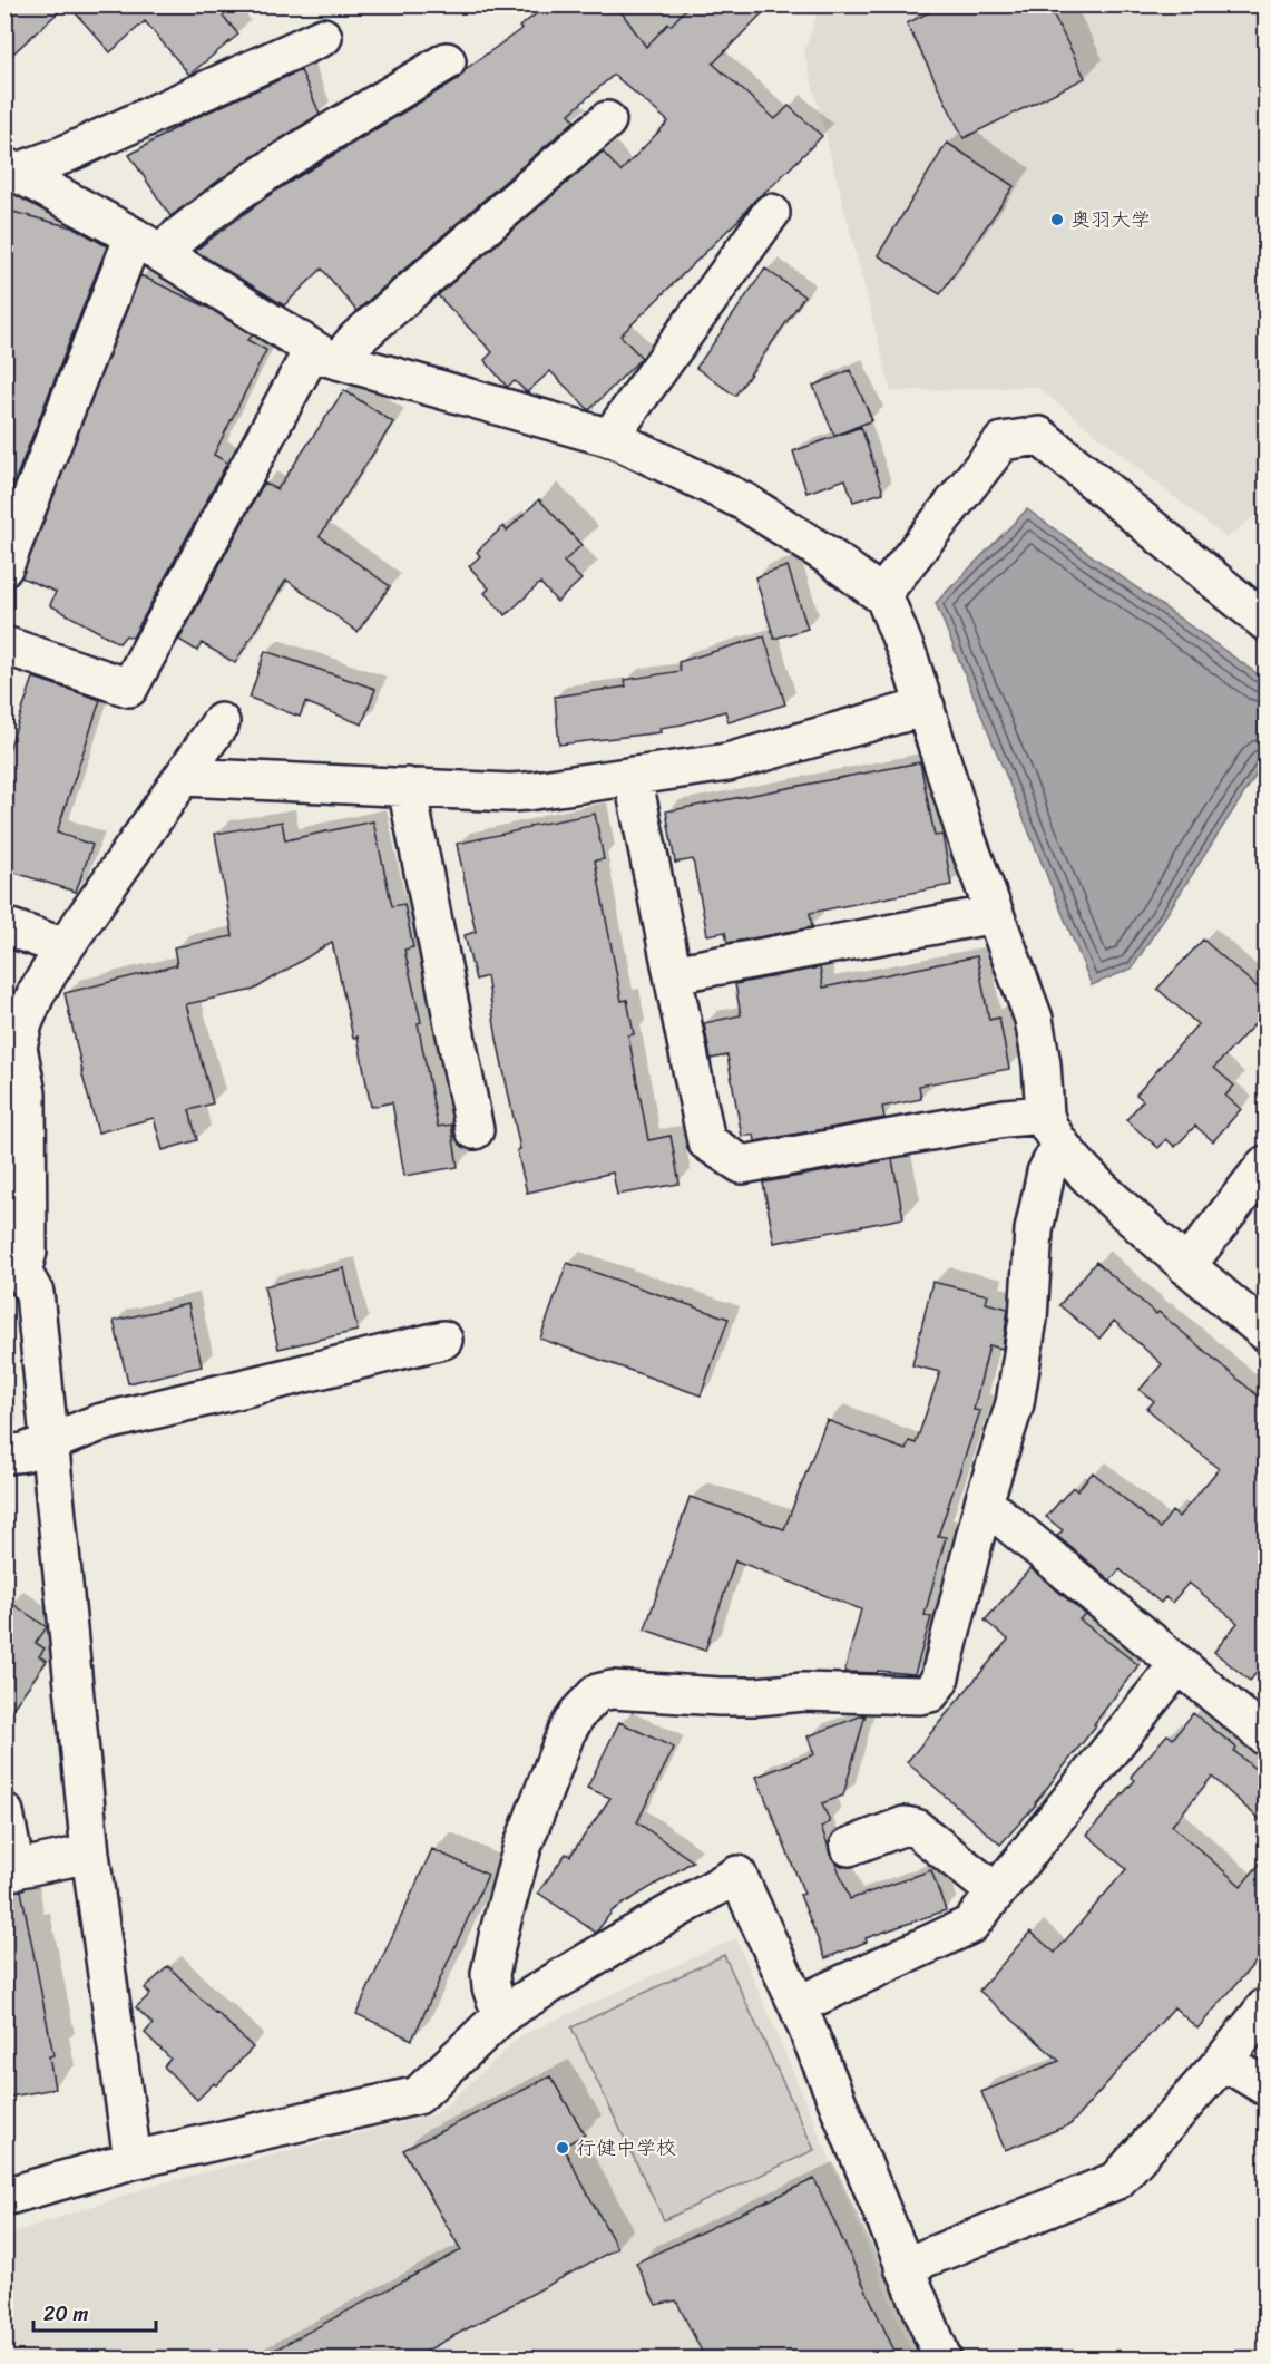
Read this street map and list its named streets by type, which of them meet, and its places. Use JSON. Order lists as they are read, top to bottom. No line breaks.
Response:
{"places":["奥羽大学","行健中学校"],"scale_bar":"20 m"}
